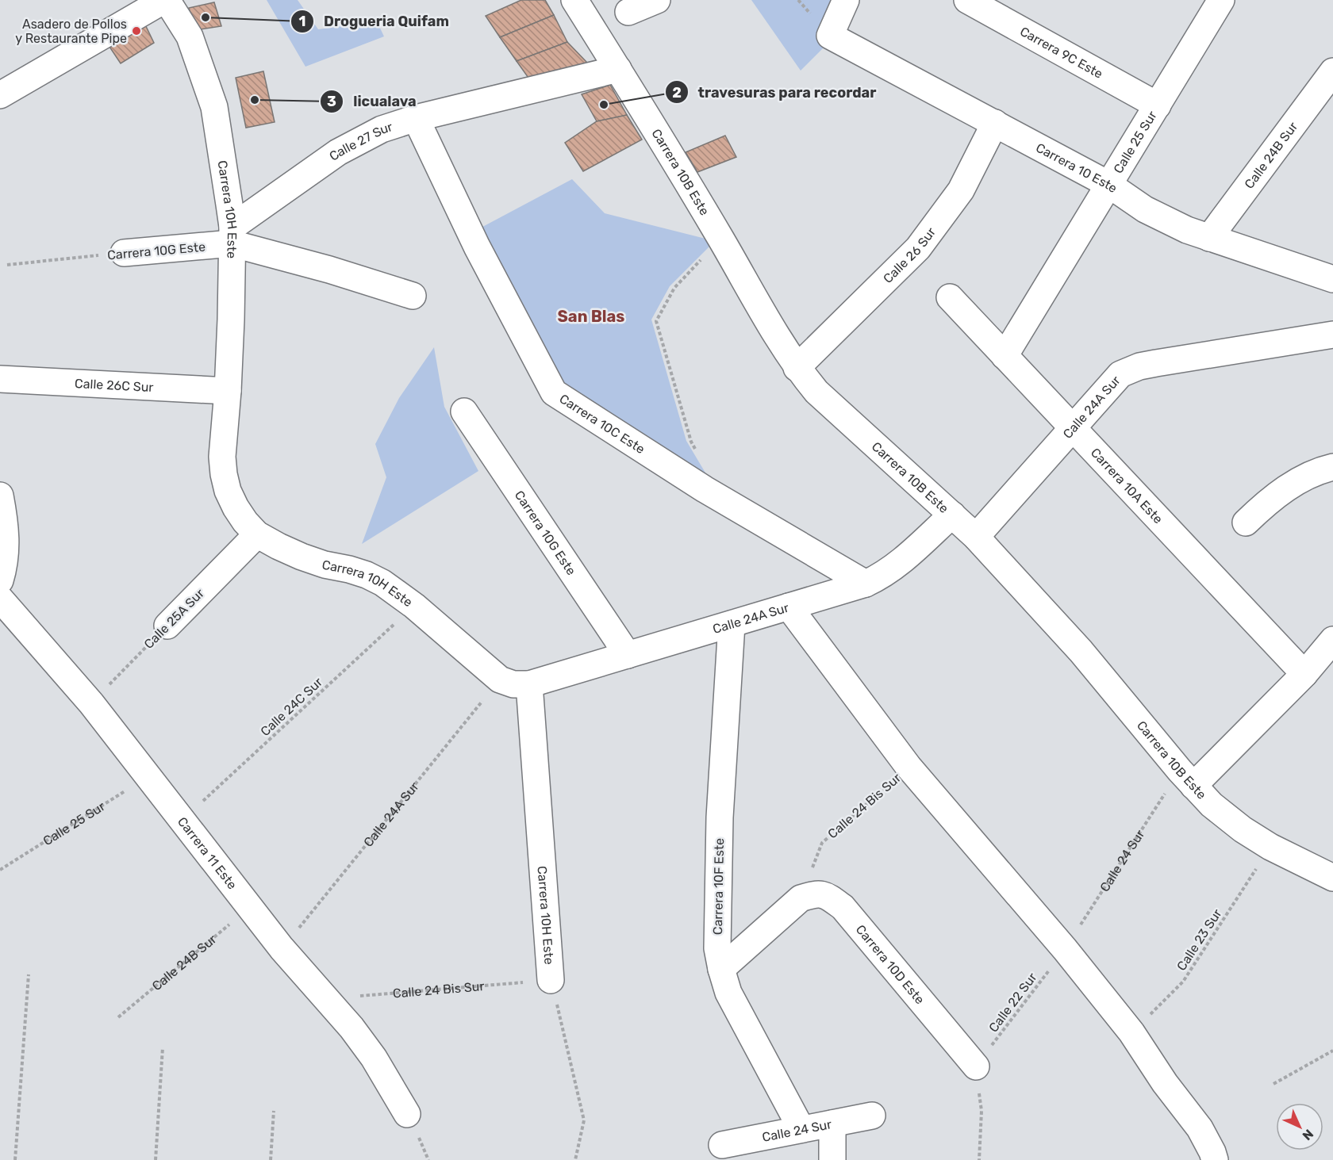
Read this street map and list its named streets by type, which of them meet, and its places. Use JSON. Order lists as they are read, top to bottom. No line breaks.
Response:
{"streets":{"street":["Carrera 9C Este","Calle 25 Sur","Calle 27 Sur","Calle 24B Sur","Carrera 10 Este","Carrera 10B Este","Carrera 10H Este","Carrera 10G Este","Calle 26 Sur","Calle 26C Sur","Calle 24A Sur","Carrera 10C Este","Carrera 10A Este","Calle 25A Sur","Carrera 11 Este","Calle 24 Sur","Carrera 10F Este","Carrera 10D Este"],"path":["Calle 24C Sur","Calle 24 Bis Sur","Calle 23 Sur","Calle 22 Sur"]},"crossings":[["Carrera 9C Este","Calle 25 Sur"],["Calle 25 Sur","Carrera 10 Este"],["Calle 25 Sur","Carrera 10A Este"],["Calle 25 Sur","Carrera 11 Este"],["Calle 27 Sur","Carrera 10B Este"],["Calle 27 Sur","Carrera 10H Este"],["Calle 27 Sur","Carrera 10G Este"],["Calle 27 Sur","Carrera 10C Este"],["Calle 24B Sur","Carrera 10 Este"],["Calle 24B Sur","Carrera 11 Este"],["Carrera 10 Este","Calle 26 Sur"],["Carrera 10B Este","Calle 26 Sur"],["Carrera 10B Este","Calle 24A Sur"],["Carrera 10B Este","Calle 24 Sur"],["Carrera 10B Este","Calle 23 Sur"],["Carrera 10H Este","Carrera 10G Este"],["Carrera 10H Este","Calle 26C Sur"],["Carrera 10H Este","Calle 24A Sur"],["Carrera 10H Este","Calle 25A Sur"],["Carrera 10H Este","Calle 24C Sur"],["Carrera 10H Este","Calle 24 Bis Sur"],["Carrera 10G Este","Calle 24A Sur"],["Calle 24A Sur","Carrera 10C Este"],["Calle 24A Sur","Carrera 10A Este"],["Calle 24A Sur","Carrera 11 Este"],["Calle 24A Sur","Carrera 10F Este"],["Calle 25A Sur","Carrera 11 Este"],["Calle 24C Sur","Carrera 11 Este"],["Calle 24 Bis Sur","Carrera 11 Este"],["Calle 24 Bis Sur","Carrera 10D Este"],["Calle 24 Sur","Carrera 10F Este"],["Calle 24 Sur","Calle 22 Sur"],["Carrera 10D Este","Calle 22 Sur"]],"districts":["San Blas"],"places":["Drogueria Quifam","Asadero de Pollos y Restaurante Pipe","licualava","travesuras para recordar"],"north":"bottom right"}
